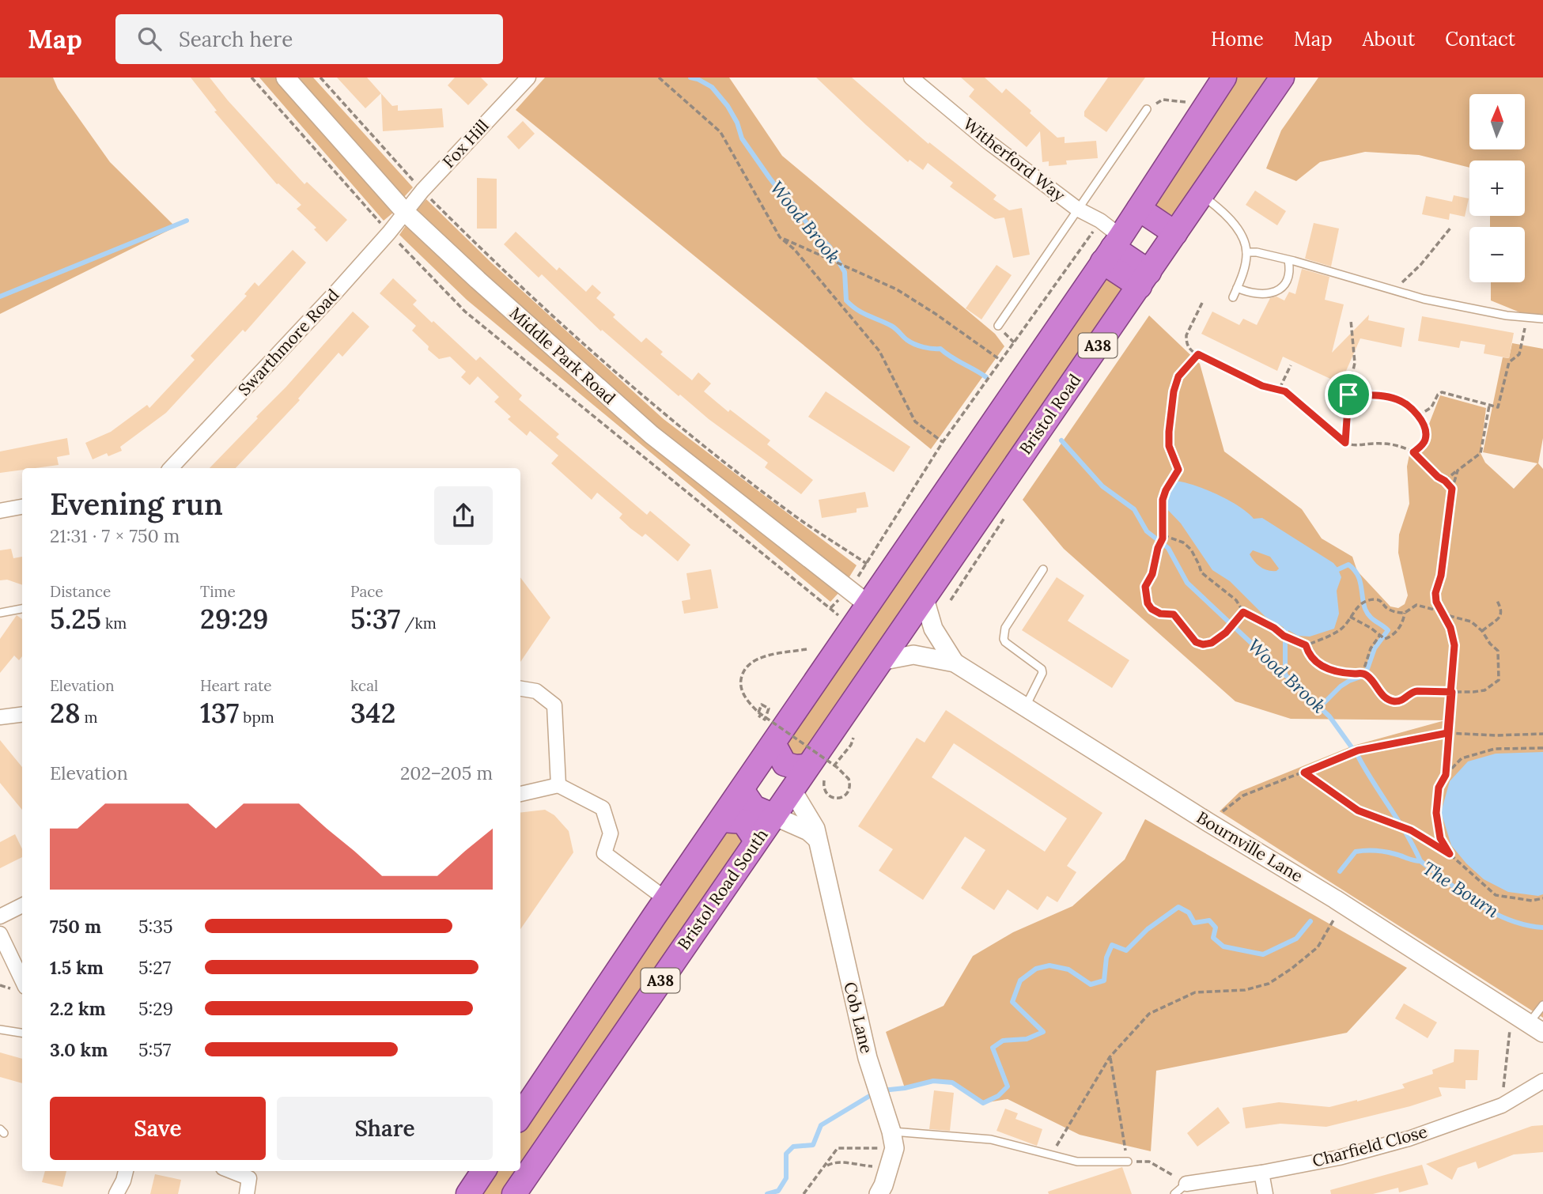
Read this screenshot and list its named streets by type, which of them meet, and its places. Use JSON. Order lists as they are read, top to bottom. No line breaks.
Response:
{"streets":{"highway":["A38","Bristol Road","Bristol Road South"],"street":["Fox Hill","Witherford Way","Swarthmore Road","Middle Park Road","Bournville Lane","Cob Lane","Charfield Close"]},"crossings":[["Fox Hill","Swarthmore Road"],["Fox Hill","Middle Park Road"],["Witherford Way","A38"],["Swarthmore Road","Middle Park Road"],["A38","Middle Park Road"],["A38","Bristol Road South"],["A38","Cob Lane"],["Bristol Road","Bournville Lane"],["Bristol Road","Bristol Road South"],["Bournville Lane","Bristol Road South"],["Bristol Road South","Cob Lane"]],"water":["Wood Brook","The Bourn"],"north":"top","page":{"header":"Map","search":"Search here","nav":["Home","Map","About","Contact"],"map_buttons":["+","−"],"heading":["Evening run","21:31 · 7 × 750 m"],"stats":[["Distance","5.25 km"],["Time","29:29"],["Pace","5:37 /km"],["Elevation","28 m"],["Heart rate","137 bpm"],["kcal","342"]],"chart":["Elevation","202–205 m"],"list":[{"name":"750 m","note":"5:35"},{"name":"1.5 km","note":"5:27"},{"name":"2.2 km","note":"5:29"},{"name":"3.0 km","note":"5:57"}],"buttons":["Save","Share"]}}
